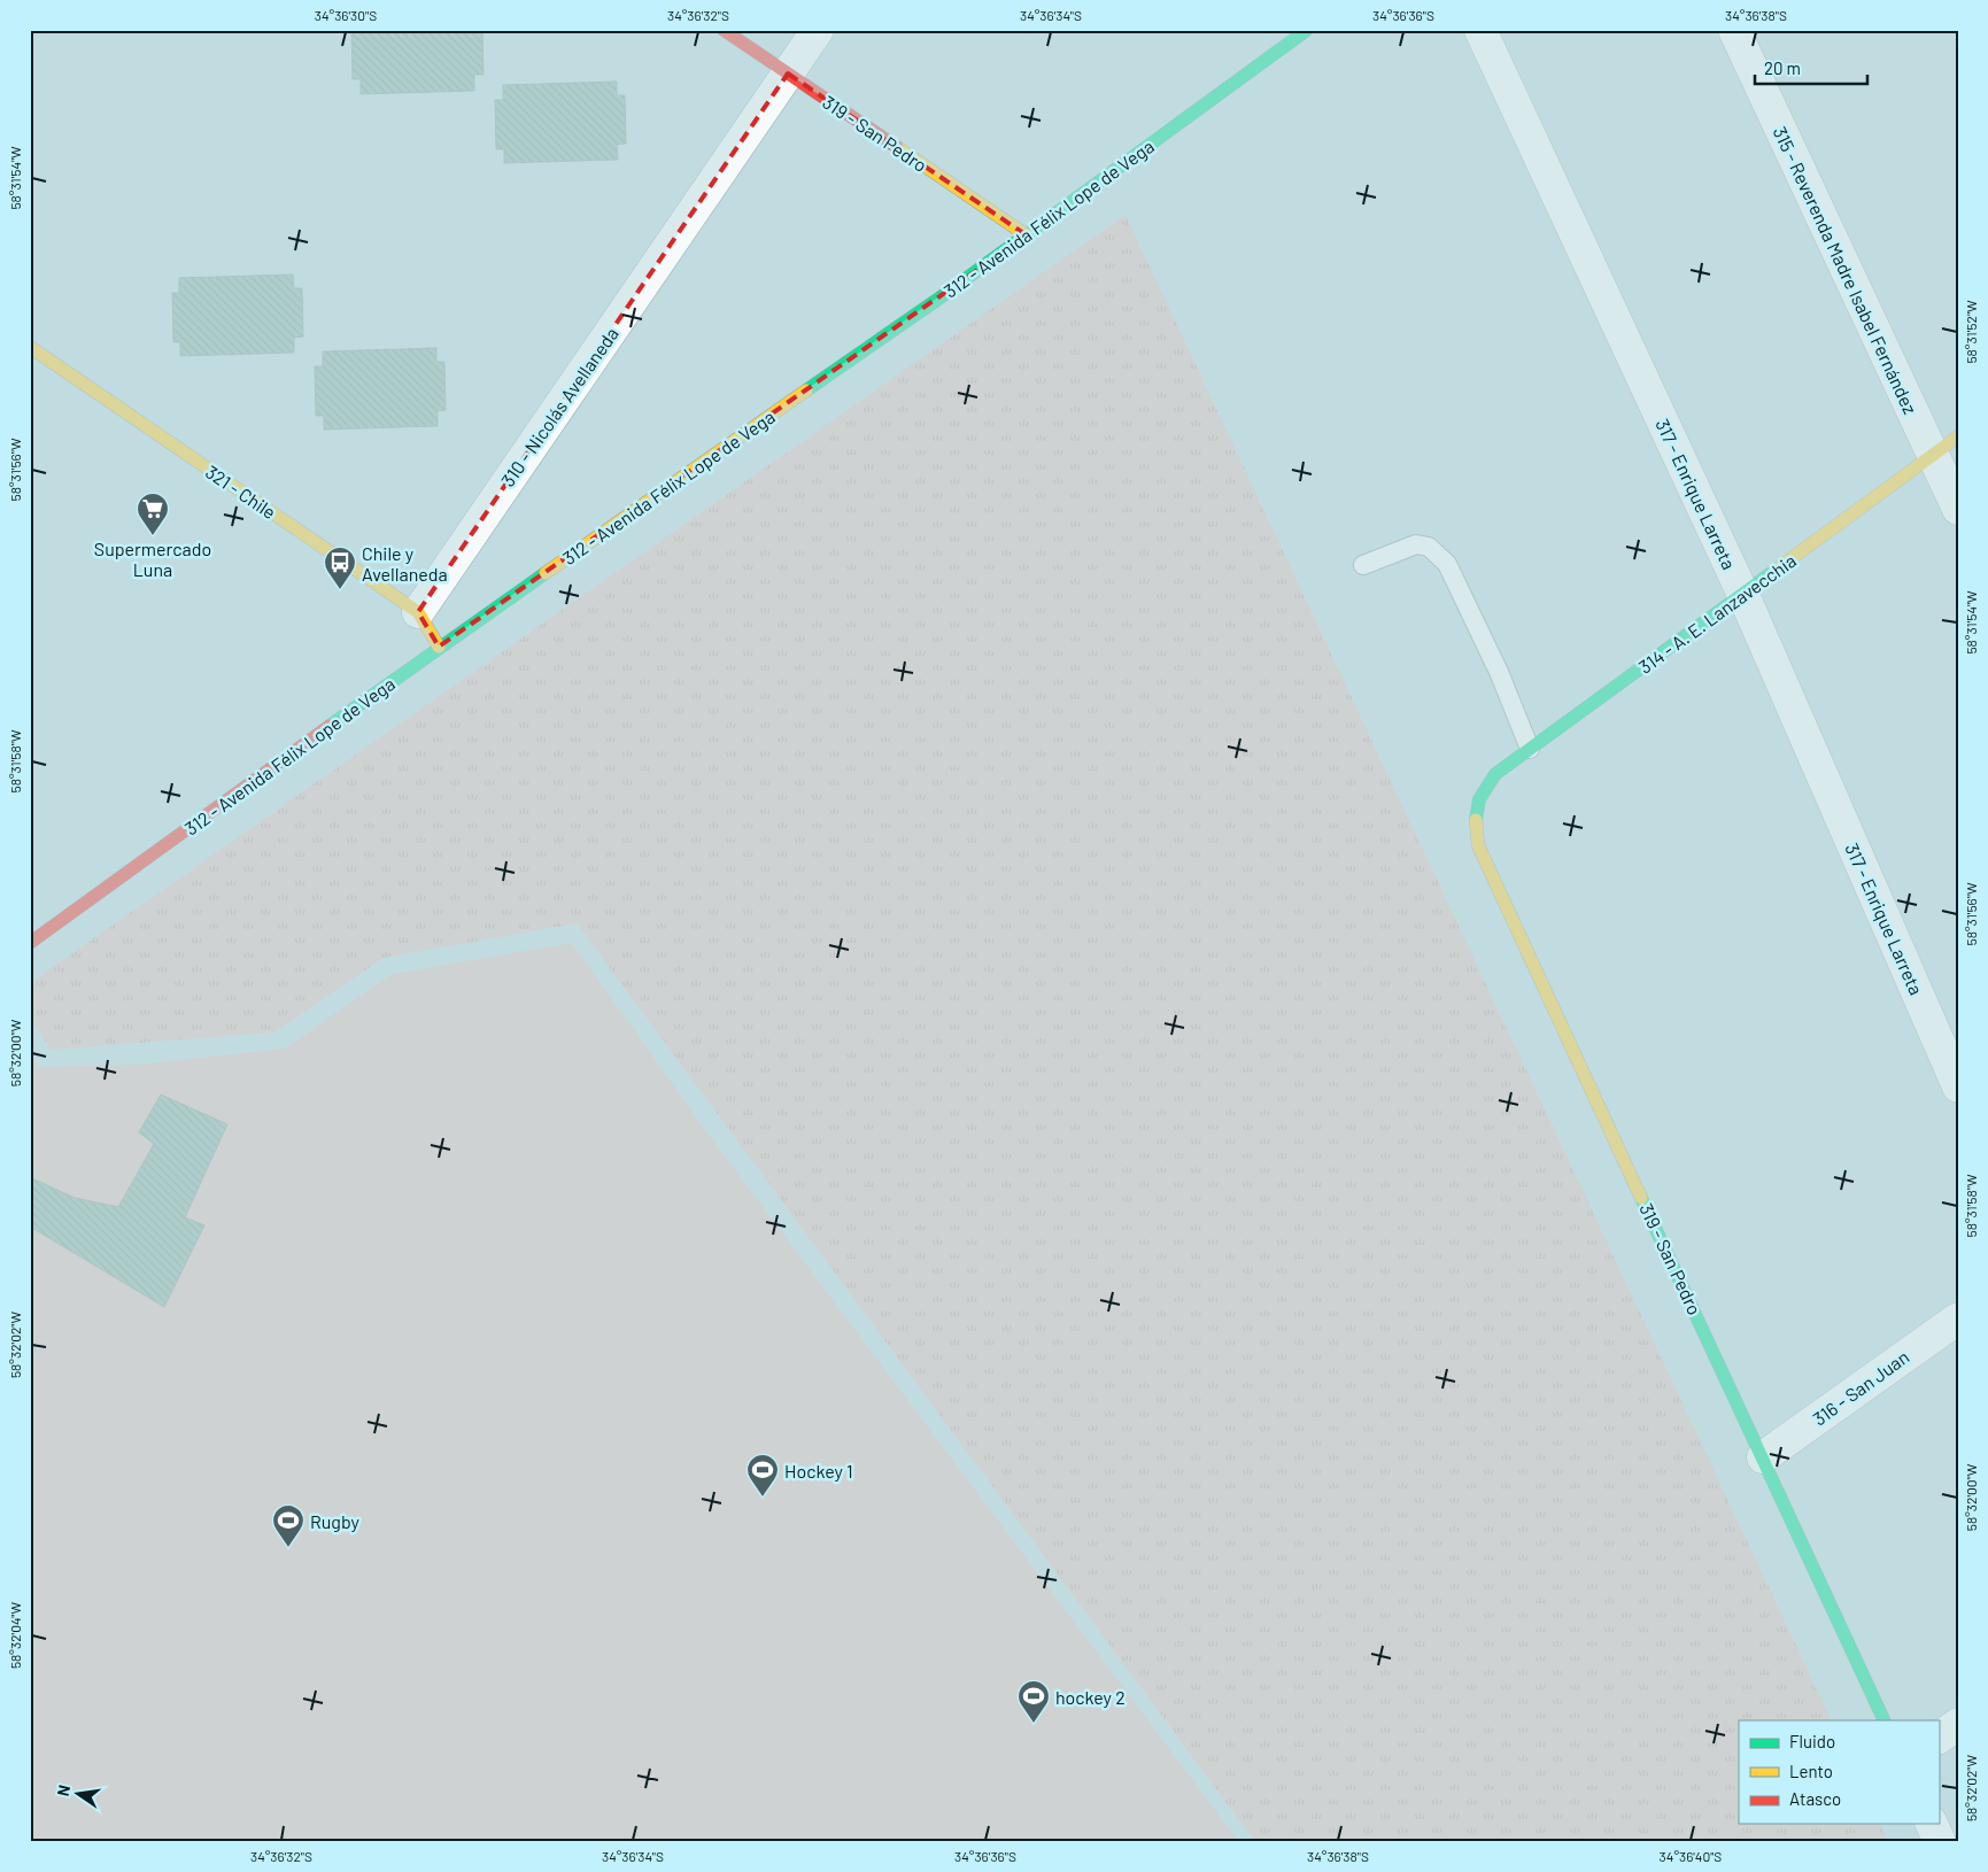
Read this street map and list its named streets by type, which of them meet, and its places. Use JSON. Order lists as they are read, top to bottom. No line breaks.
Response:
{"streets":{"street":["319 - San Pedro","312 - Avenida Félix Lope de Vega","315 - Reverenda Madre Isabel Fernández","310 - Nicolás Avellaneda","321 - Chile","317 - Enrique Larreta","314 - A. E. Lanzavecchia","316 - San Juan"]},"crossings":[["319 - San Pedro","312 - Avenida Félix Lope de Vega"],["319 - San Pedro","310 - Nicolás Avellaneda"],["319 - San Pedro","314 - A. E. Lanzavecchia"],["319 - San Pedro","316 - San Juan"],["312 - Avenida Félix Lope de Vega","321 - Chile"],["315 - Reverenda Madre Isabel Fernández","314 - A. E. Lanzavecchia"],["310 - Nicolás Avellaneda","321 - Chile"],["317 - Enrique Larreta","314 - A. E. Lanzavecchia"]],"places":{"supermarket":["Supermercado Luna"],"bus stop":["Chile y Avellaneda"],"sports":["Hockey 1","Rugby","hockey 2"]},"legend":["Fluido","Lento","Atasco"],"scale_bar":"20 m","north":"left","coordinates":["34°36'30\"S","34°36'32\"S","34°36'34\"S","34°36'36\"S","34°36'38\"S","58°31'54\"W","58°31'52\"W","58°31'56\"W","58°31'58\"W","58°32'00\"W","58°32'02\"W","58°32'04\"W","34°36'40\"S"]}
